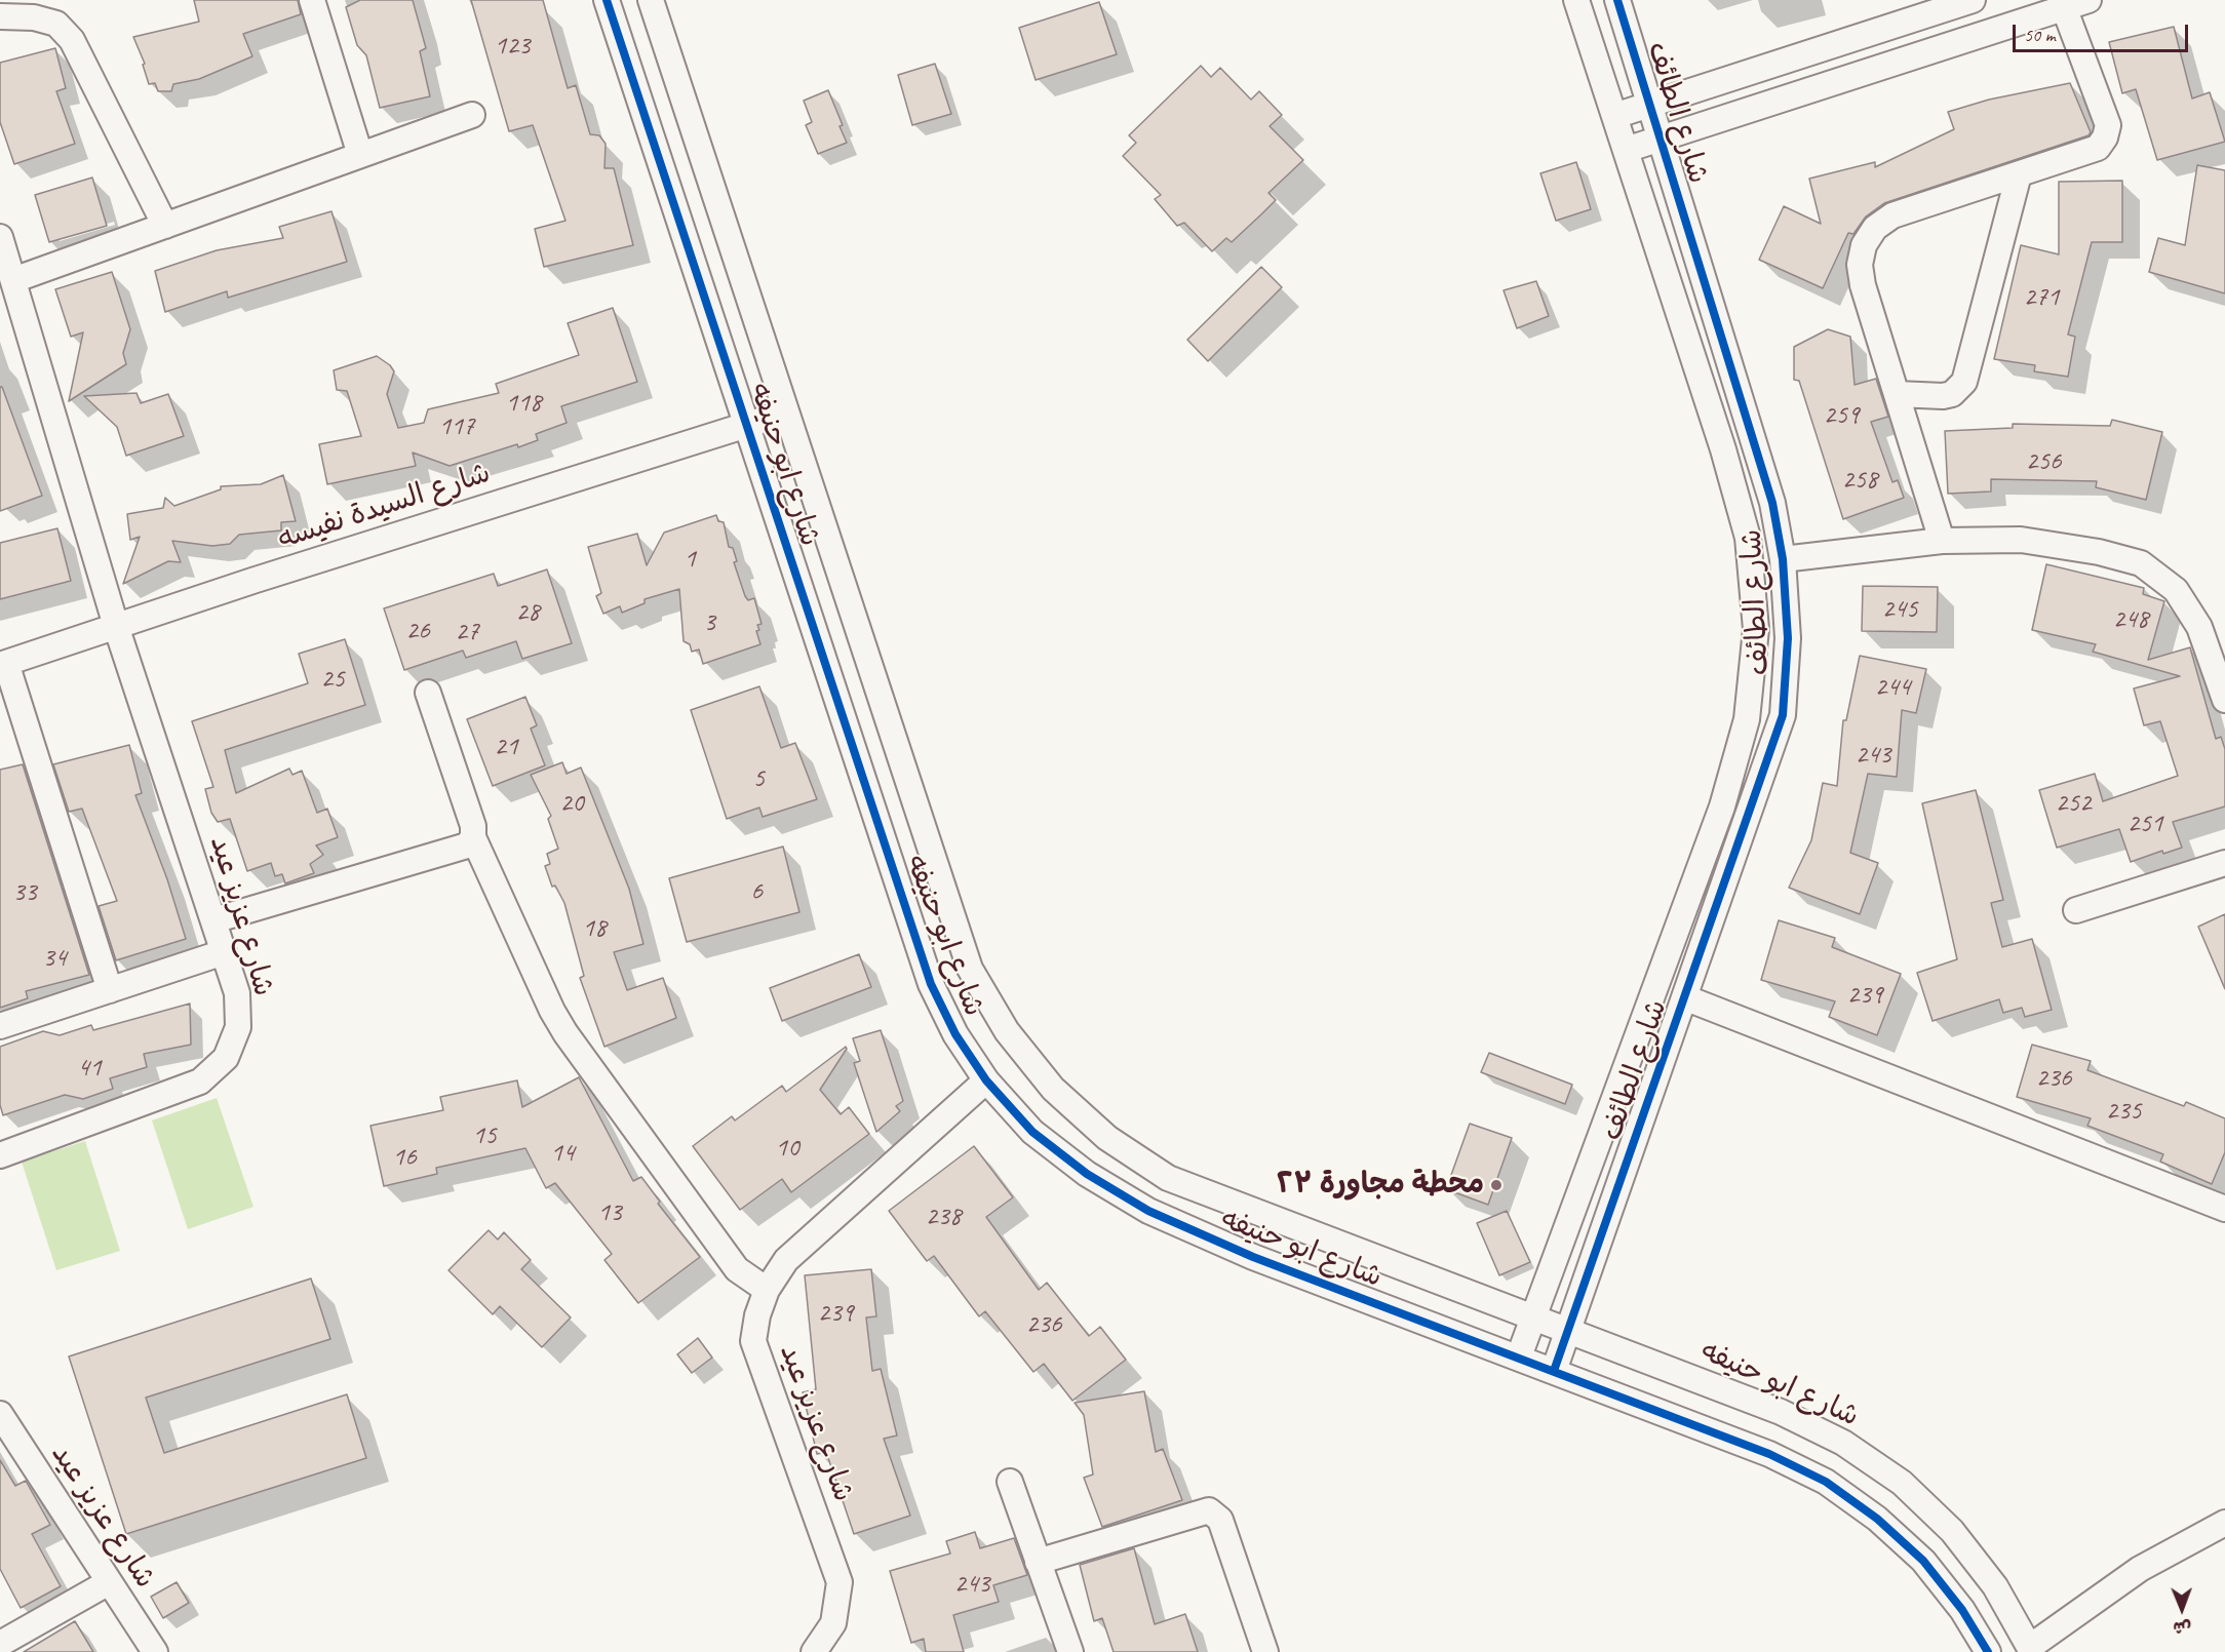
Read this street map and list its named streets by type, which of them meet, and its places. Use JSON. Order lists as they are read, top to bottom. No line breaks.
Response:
{"streets":{"street":["شارع الطائف","شارع ابو حنيفه","شارع السيدة نفيسه","شارع عزيز عيد"]},"crossings":[["شارع الطائف","شارع ابو حنيفه"],["شارع ابو حنيفه","شارع السيدة نفيسه"],["شارع ابو حنيفه","شارع عزيز عيد"],["شارع السيدة نفيسه","شارع عزيز عيد"]],"places":["محطة مجاورة ٢٣"],"house_numbers":["123","271","118","259","117","256","258","1","245","28","248","3","26","27","25","244","21","243","5","20","252","251","6","33","18","34","239","41","236","235","15","10","14","16","13","238","239","236","243"],"scale_bar":"50 m","north":"bottom"}
